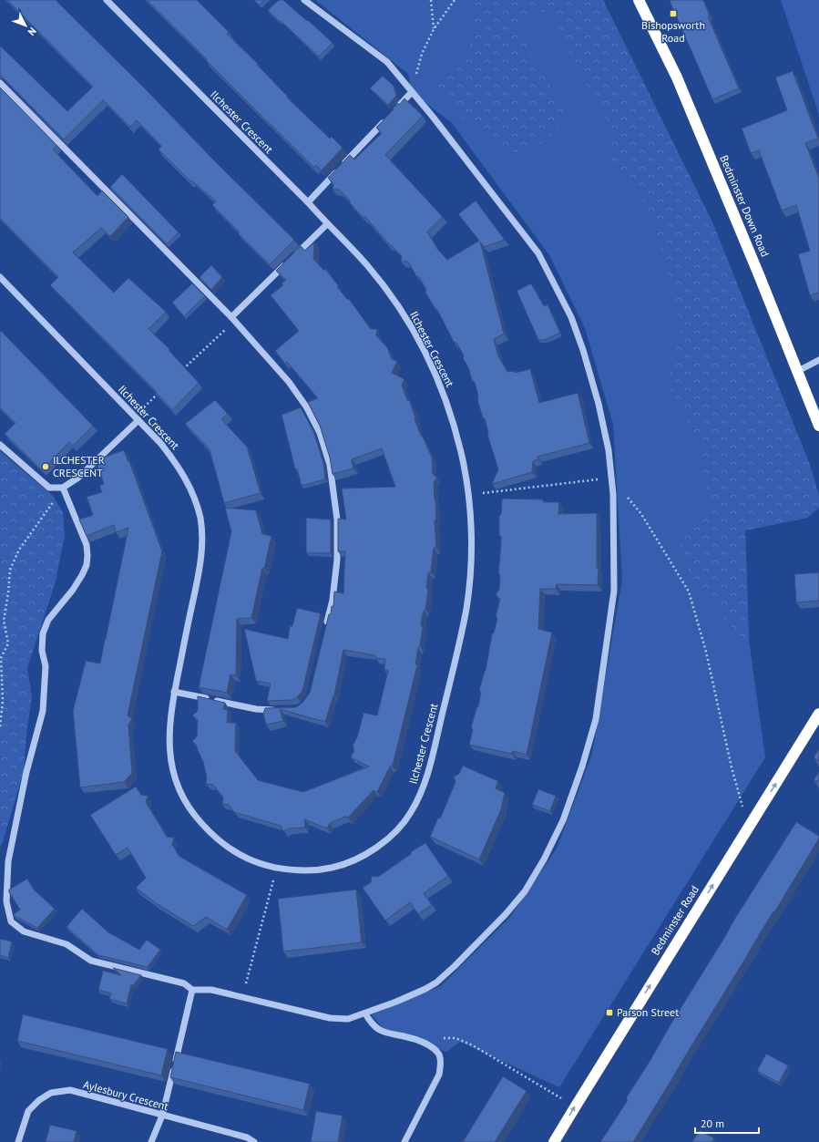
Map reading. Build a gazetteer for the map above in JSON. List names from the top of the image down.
{
  "streets": {
    "highway": ["Bedminster Down Road", "Bedminster Road"],
    "street": ["Ilchester Crescent", "Aylesbury Crescent"]
  },
  "one_way": ["Bedminster Road"],
  "places": {
    "transit": ["Bishopsworth Road", "Parson Street"],
    "other": ["ILCHESTER CRESCENT"]
  },
  "scale_bar": "20 m",
  "north": "bottom right"
}
